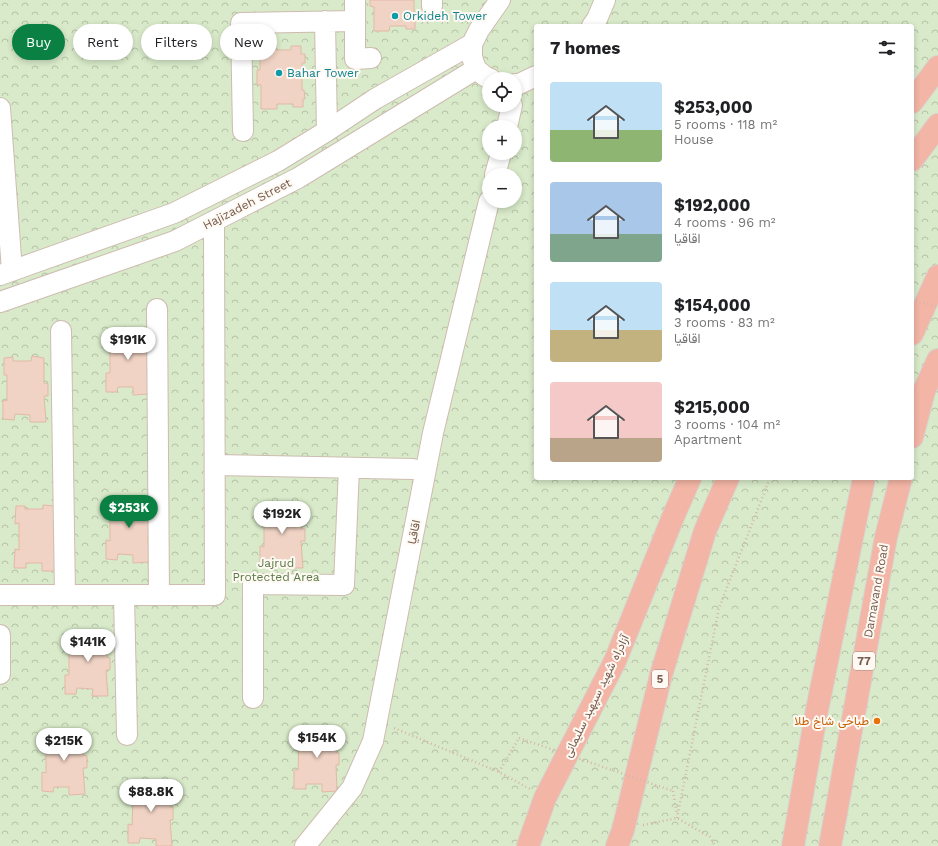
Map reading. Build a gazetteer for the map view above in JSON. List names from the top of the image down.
{
  "streets": {
    "highway": [
      "Damavand Road",
      "77",
      "5",
      "آزادراه شهید سپهبد سلیمانی"
    ],
    "street": ["Hajizadeh Street", "اقاقیا"]
  },
  "parks": ["Jajrud Protected Area"],
  "places": ["Orkideh Tower", "Bahar Tower", "طباخی شاخ طلا"],
  "page": {
    "chip": [
      "Buy",
      "Rent",
      "Filters",
      "New"
    ],
    "heading": "7 homes",
    "map_buttons": ["+", "−"],
    "list": [
      {
        "name": "$253,000",
        "note": "5 rooms · 118 m² · House"
      },
      {
        "name": "$192,000",
        "note": "4 rooms · 96 m² · اقاقیا"
      },
      {
        "name": "$154,000",
        "note": "3 rooms · 83 m² · اقاقیا"
      },
      {
        "name": "$215,000",
        "note": "3 rooms · 104 m² · Apartment"
      }
    ],
    "price": [
      "$191K",
      "$253K",
      "$192K",
      "$141K",
      "$154K",
      "$215K",
      "$88.8K"
    ]
  }
}
